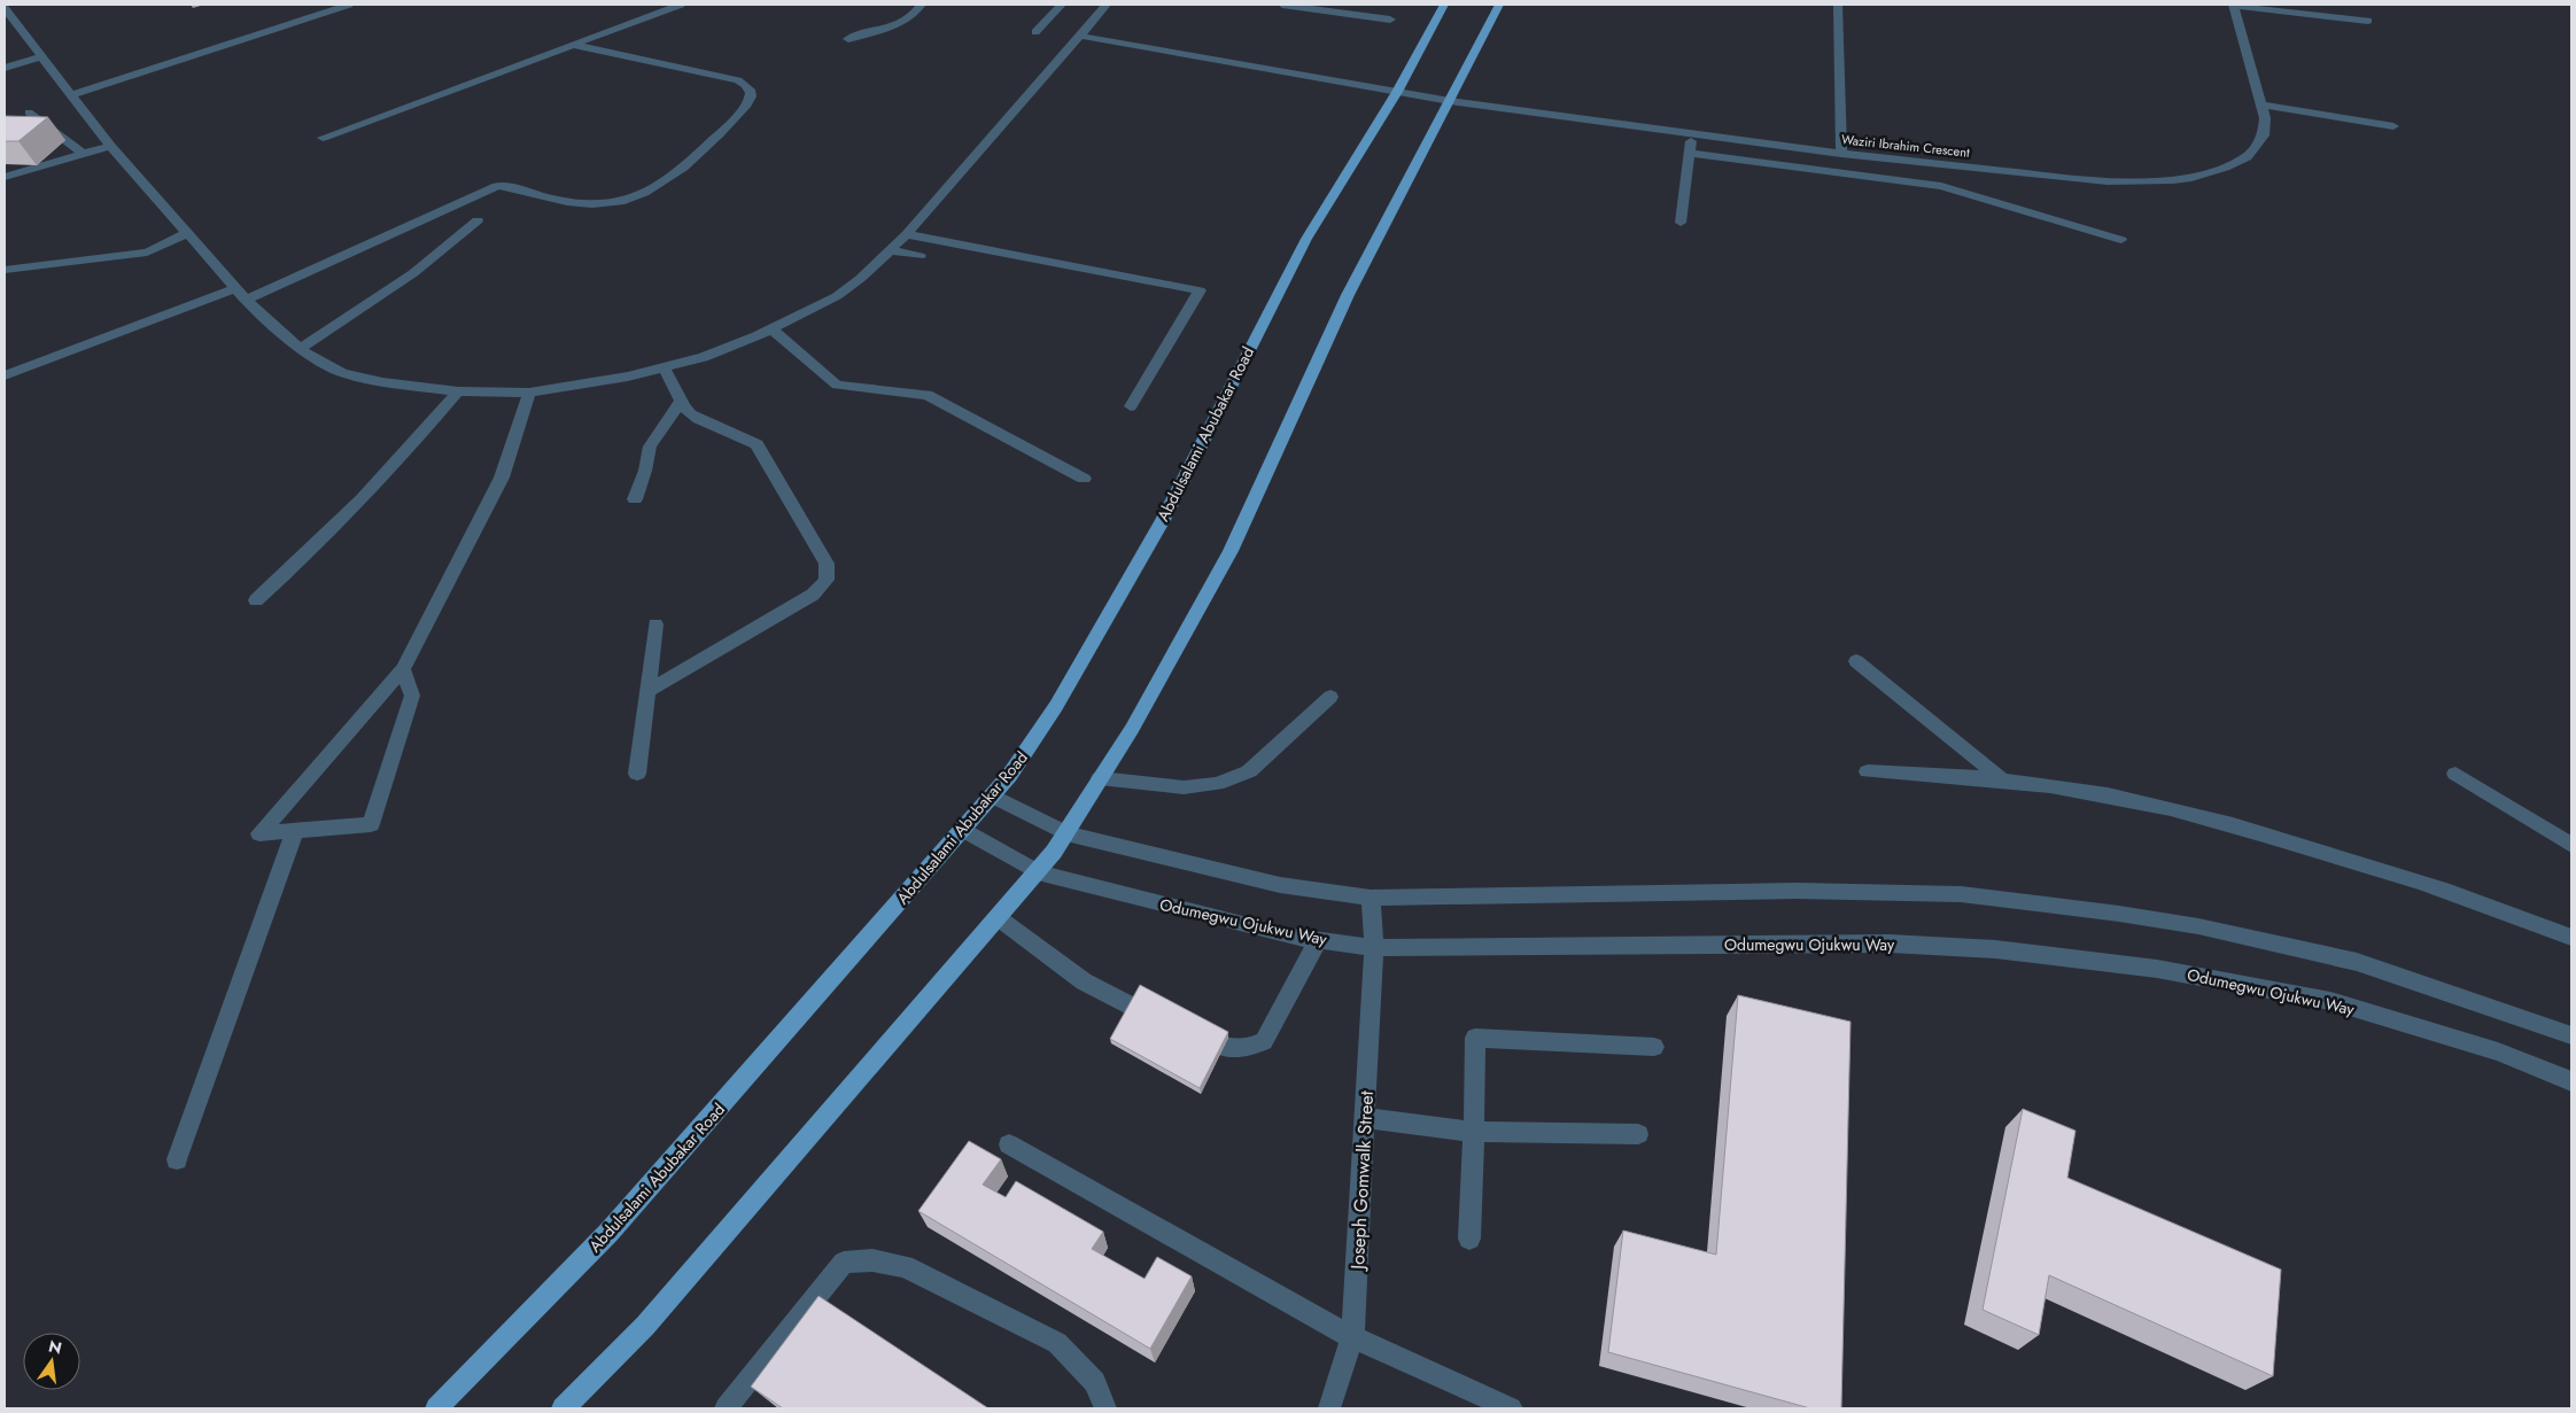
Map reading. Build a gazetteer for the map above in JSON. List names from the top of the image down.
{
  "streets": {
    "main road": ["Abdulsalami Abubakar Road"],
    "street": ["Waziri Ibrahim Crescent", "Odumegwu Ojukwu Way", "Joseph Gomwalk Street"]
  },
  "crossings": [
    ["Waziri Ibrahim Crescent", "Abdulsalami Abubakar Road"],
    ["Abdulsalami Abubakar Road", "Odumegwu Ojukwu Way"],
    ["Odumegwu Ojukwu Way", "Joseph Gomwalk Street"]
  ],
  "north": "top"
}
